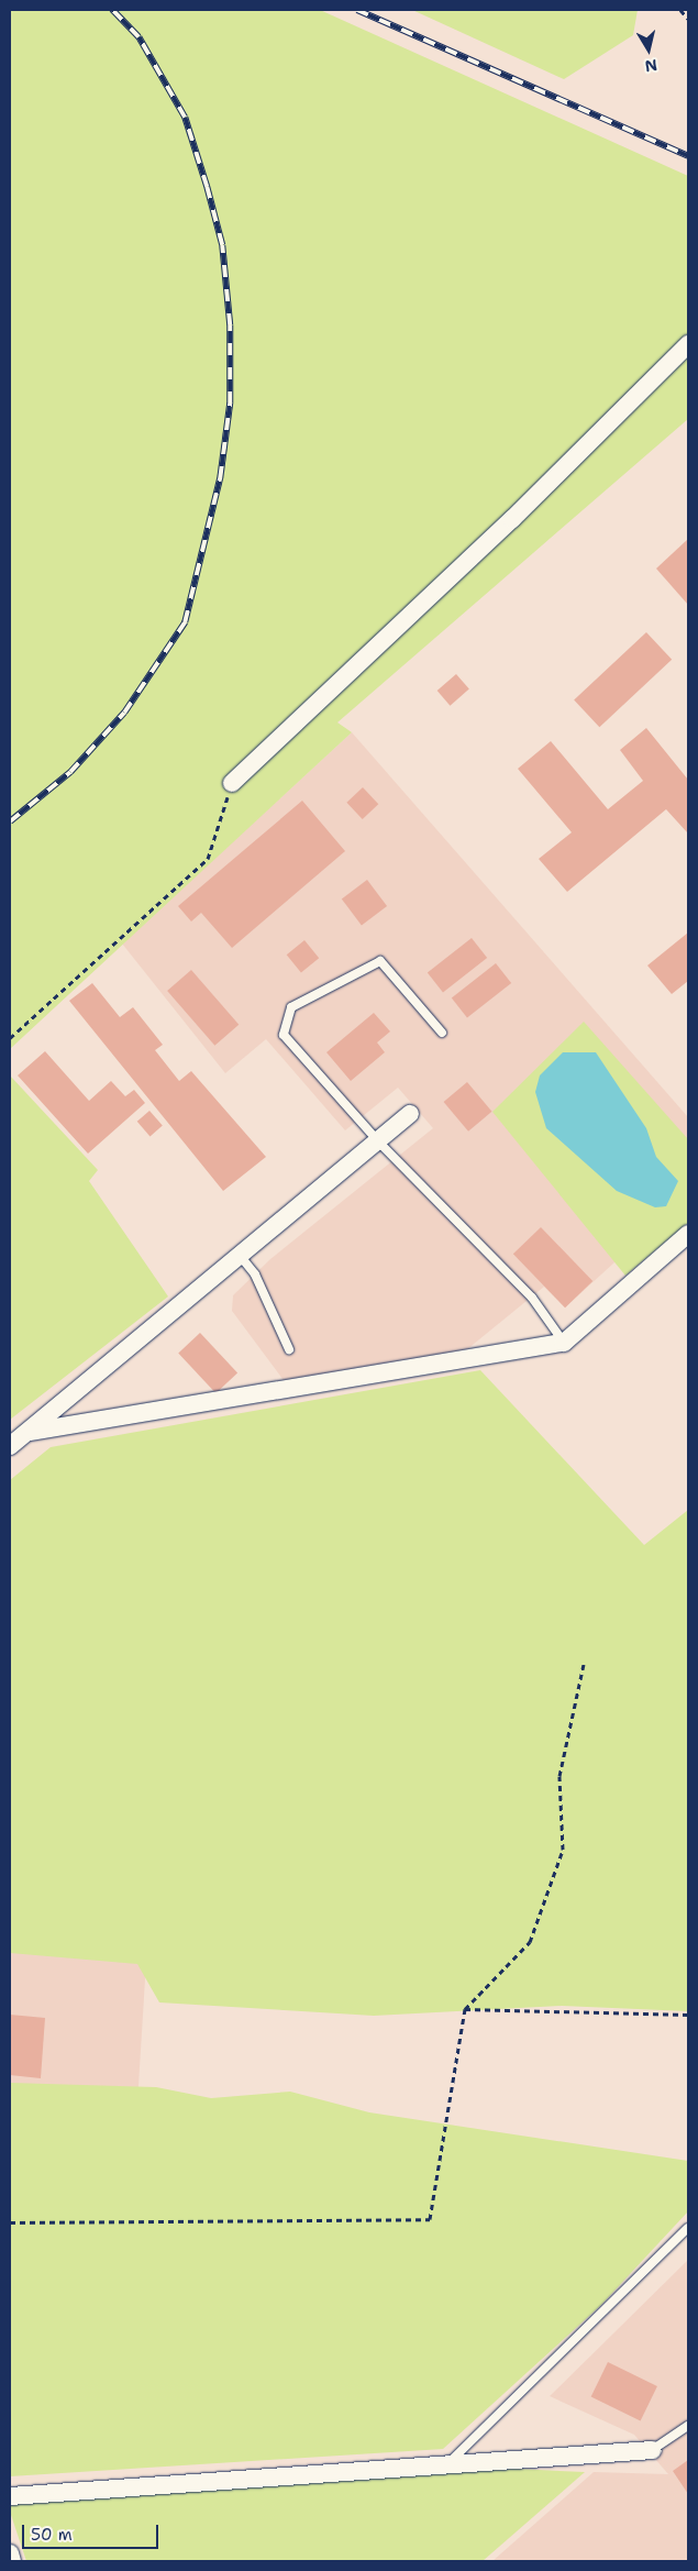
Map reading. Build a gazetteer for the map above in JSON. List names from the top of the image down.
{
  "scale_bar": "50 m",
  "north": "bottom"
}
